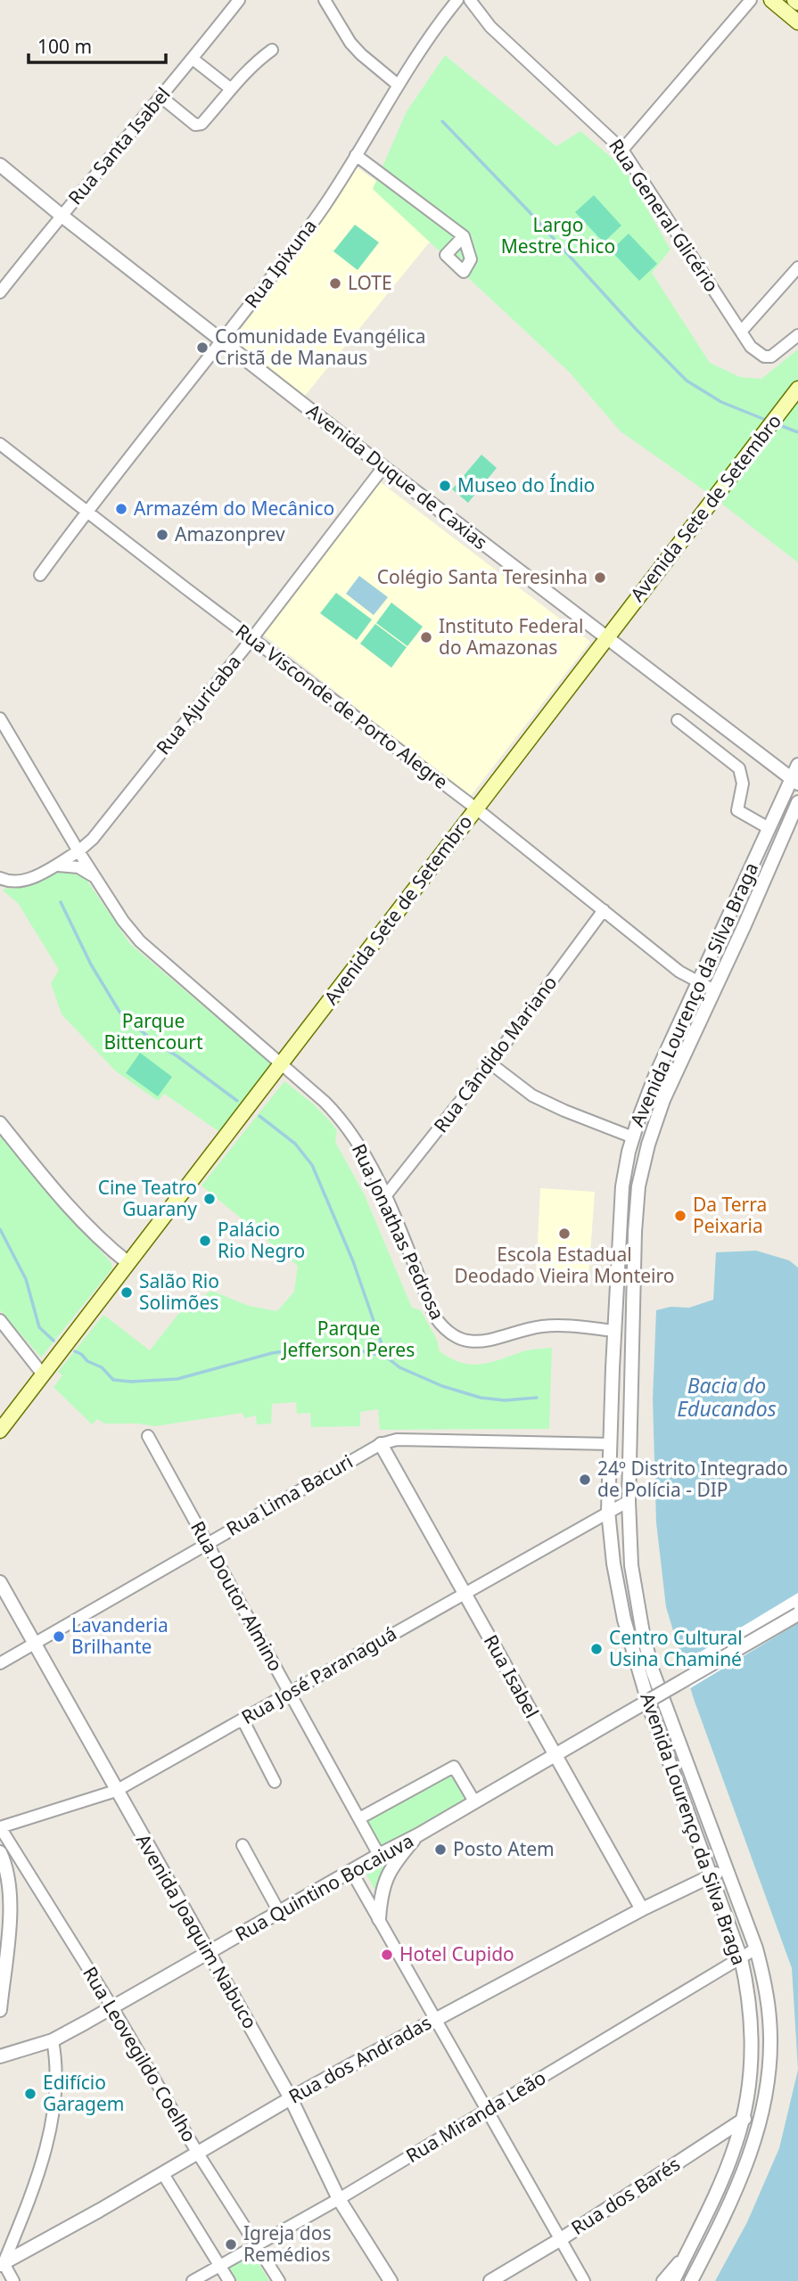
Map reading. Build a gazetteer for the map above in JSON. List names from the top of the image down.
{
  "streets": {
    "main road": ["Avenida Sete de Setembro"],
    "street": [
      "Rua Santa Isabel",
      "Rua General Glicério",
      "Rua Ipixuna",
      "Avenida Duque de Caxias",
      "Rua Ajuricaba",
      "Rua Visconde de Porto Alegre",
      "Avenida Lourenço da Silva Braga",
      "Rua Cândido Mariano",
      "Rua Jonathas Pedrosa",
      "Rua Lima Bacuri",
      "Rua Doutor Almino",
      "Rua José Paranaguá",
      "Rua Isabel",
      "Rua Quintino Bocaiuva",
      "Avenida Joaquim Nabuco",
      "Rua Leovegildo Coelho",
      "Rua dos Andradas",
      "Rua Miranda Leão",
      "Rua dos Barés"
    ]
  },
  "crossings": [
    ["Rua Santa Isabel", "Avenida Duque de Caxias"],
    ["Rua Ipixuna", "Avenida Duque de Caxias"],
    ["Rua Ipixuna", "Rua Visconde de Porto Alegre"],
    ["Avenida Duque de Caxias", "Avenida Sete de Setembro"],
    ["Avenida Duque de Caxias", "Rua Ajuricaba"],
    ["Avenida Duque de Caxias", "Avenida Lourenço da Silva Braga"],
    ["Avenida Sete de Setembro", "Rua Visconde de Porto Alegre"],
    ["Avenida Sete de Setembro", "Rua Jonathas Pedrosa"],
    ["Rua Ajuricaba", "Rua Visconde de Porto Alegre"],
    ["Rua Ajuricaba", "Rua Jonathas Pedrosa"],
    ["Rua Visconde de Porto Alegre", "Avenida Lourenço da Silva Braga"],
    ["Rua Visconde de Porto Alegre", "Rua Cândido Mariano"],
    ["Avenida Lourenço da Silva Braga", "Rua Jonathas Pedrosa"],
    ["Avenida Lourenço da Silva Braga", "Rua Lima Bacuri"],
    ["Avenida Lourenço da Silva Braga", "Rua José Paranaguá"],
    ["Avenida Lourenço da Silva Braga", "Rua dos Andradas"],
    ["Avenida Lourenço da Silva Braga", "Rua Miranda Leão"],
    ["Avenida Lourenço da Silva Braga", "Rua dos Barés"],
    ["Rua Cândido Mariano", "Rua Jonathas Pedrosa"],
    ["Rua Lima Bacuri", "Rua Doutor Almino"],
    ["Rua Lima Bacuri", "Rua Isabel"],
    ["Rua Lima Bacuri", "Avenida Joaquim Nabuco"],
    ["Rua Doutor Almino", "Rua José Paranaguá"],
    ["Rua Doutor Almino", "Rua Quintino Bocaiuva"],
    ["Rua José Paranaguá", "Rua Isabel"],
    ["Rua José Paranaguá", "Avenida Joaquim Nabuco"],
    ["Rua José Paranaguá", "Rua Leovegildo Coelho"],
    ["Rua Isabel", "Rua Quintino Bocaiuva"],
    ["Rua Isabel", "Rua dos Andradas"],
    ["Rua Quintino Bocaiuva", "Avenida Joaquim Nabuco"],
    ["Rua Quintino Bocaiuva", "Rua Leovegildo Coelho"],
    ["Avenida Joaquim Nabuco", "Rua dos Andradas"],
    ["Avenida Joaquim Nabuco", "Rua Miranda Leão"],
    ["Rua Leovegildo Coelho", "Rua dos Andradas"],
    ["Rua Leovegildo Coelho", "Rua Miranda Leão"]
  ],
  "water": ["Bacia do Educandos"],
  "parks": ["Largo Mestre Chico", "Parque Bittencourt", "Parque Jefferson Peres"],
  "places": [
    "LOTE",
    "Comunidade Evangélica Cristã de Manaus",
    "Museo do Índio",
    "Armazém do Mecânico",
    "Amazonprev",
    "Colégio Santa Teresinha",
    "Instituto Federal do Amazonas",
    "Cine Teatro Guarany",
    "Da Terra Peixaria",
    "Escola Estadual Deodado Vieira Monteiro",
    "Palácio Rio Negro",
    "Salão Rio Solimões",
    "24º Distrito Integrado de Polícia - DIP",
    "Lavanderia Brilhante",
    "Centro Cultural Usina Chaminé",
    "Posto Atem",
    "Hotel Cupido",
    "Edifício Garagem",
    "Igreja dos Remédios"
  ],
  "scale_bar": "100 m"
}
